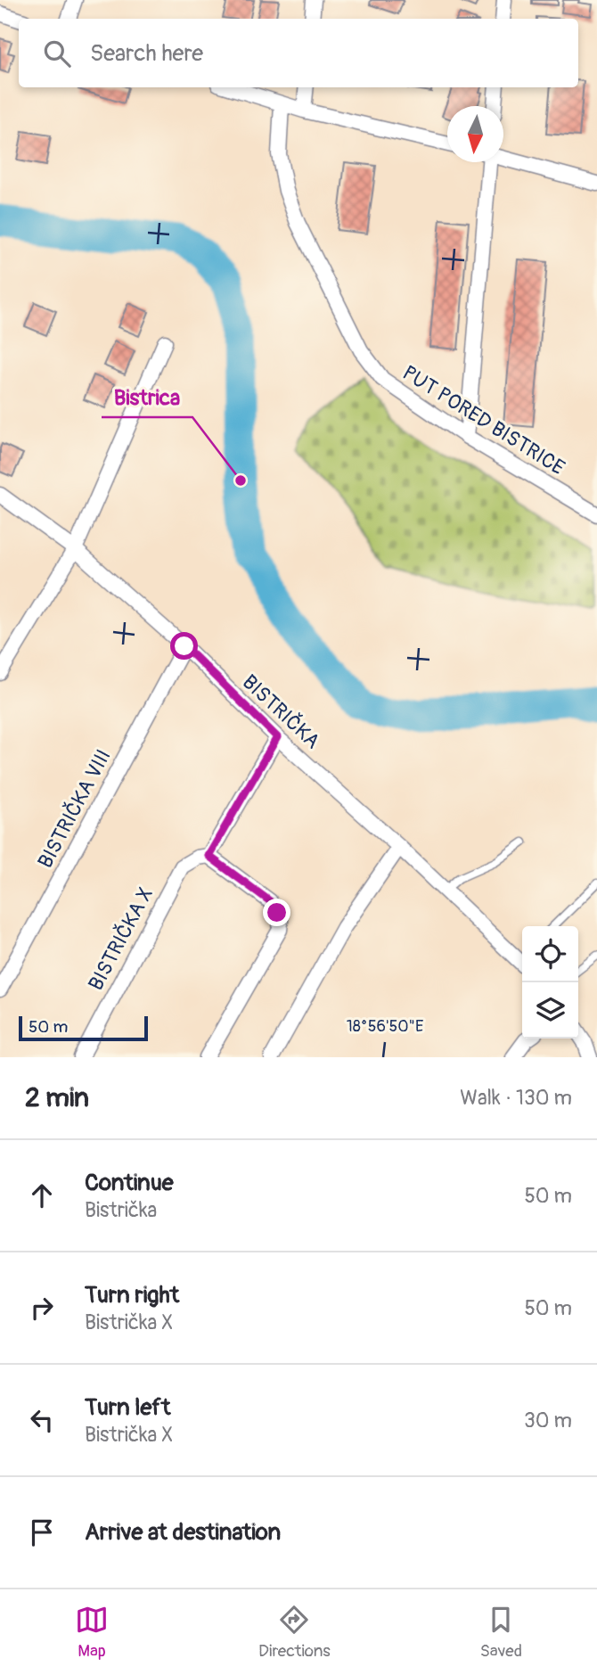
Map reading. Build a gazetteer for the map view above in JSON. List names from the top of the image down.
{
  "streets": {
    "street": [
      "PUT PORED BISTRICE",
      "BISTRIČKA",
      "BISTRIČKA VIII",
      "BISTRIČKA X"
    ]
  },
  "crossings": [
    ["BISTRIČKA", "BISTRIČKA VIII"]
  ],
  "places": ["Bistrica"],
  "scale_bar": "50 m",
  "north": "bottom",
  "page": {
    "search": "Search here",
    "scale": "50 m",
    "heading": ["2 min", "Walk · 130 m"],
    "list": [
      ["Continue", "Bistrička", "50 m"],
      ["Turn right", "Bistrička X", "50 m"],
      ["Turn left", "Bistrička X", "30 m"],
      "Arrive at destination"
    ],
    "nav": ["Map", "Directions", "Saved"]
  },
  "coordinates": ["18°56'50\"E"]
}
